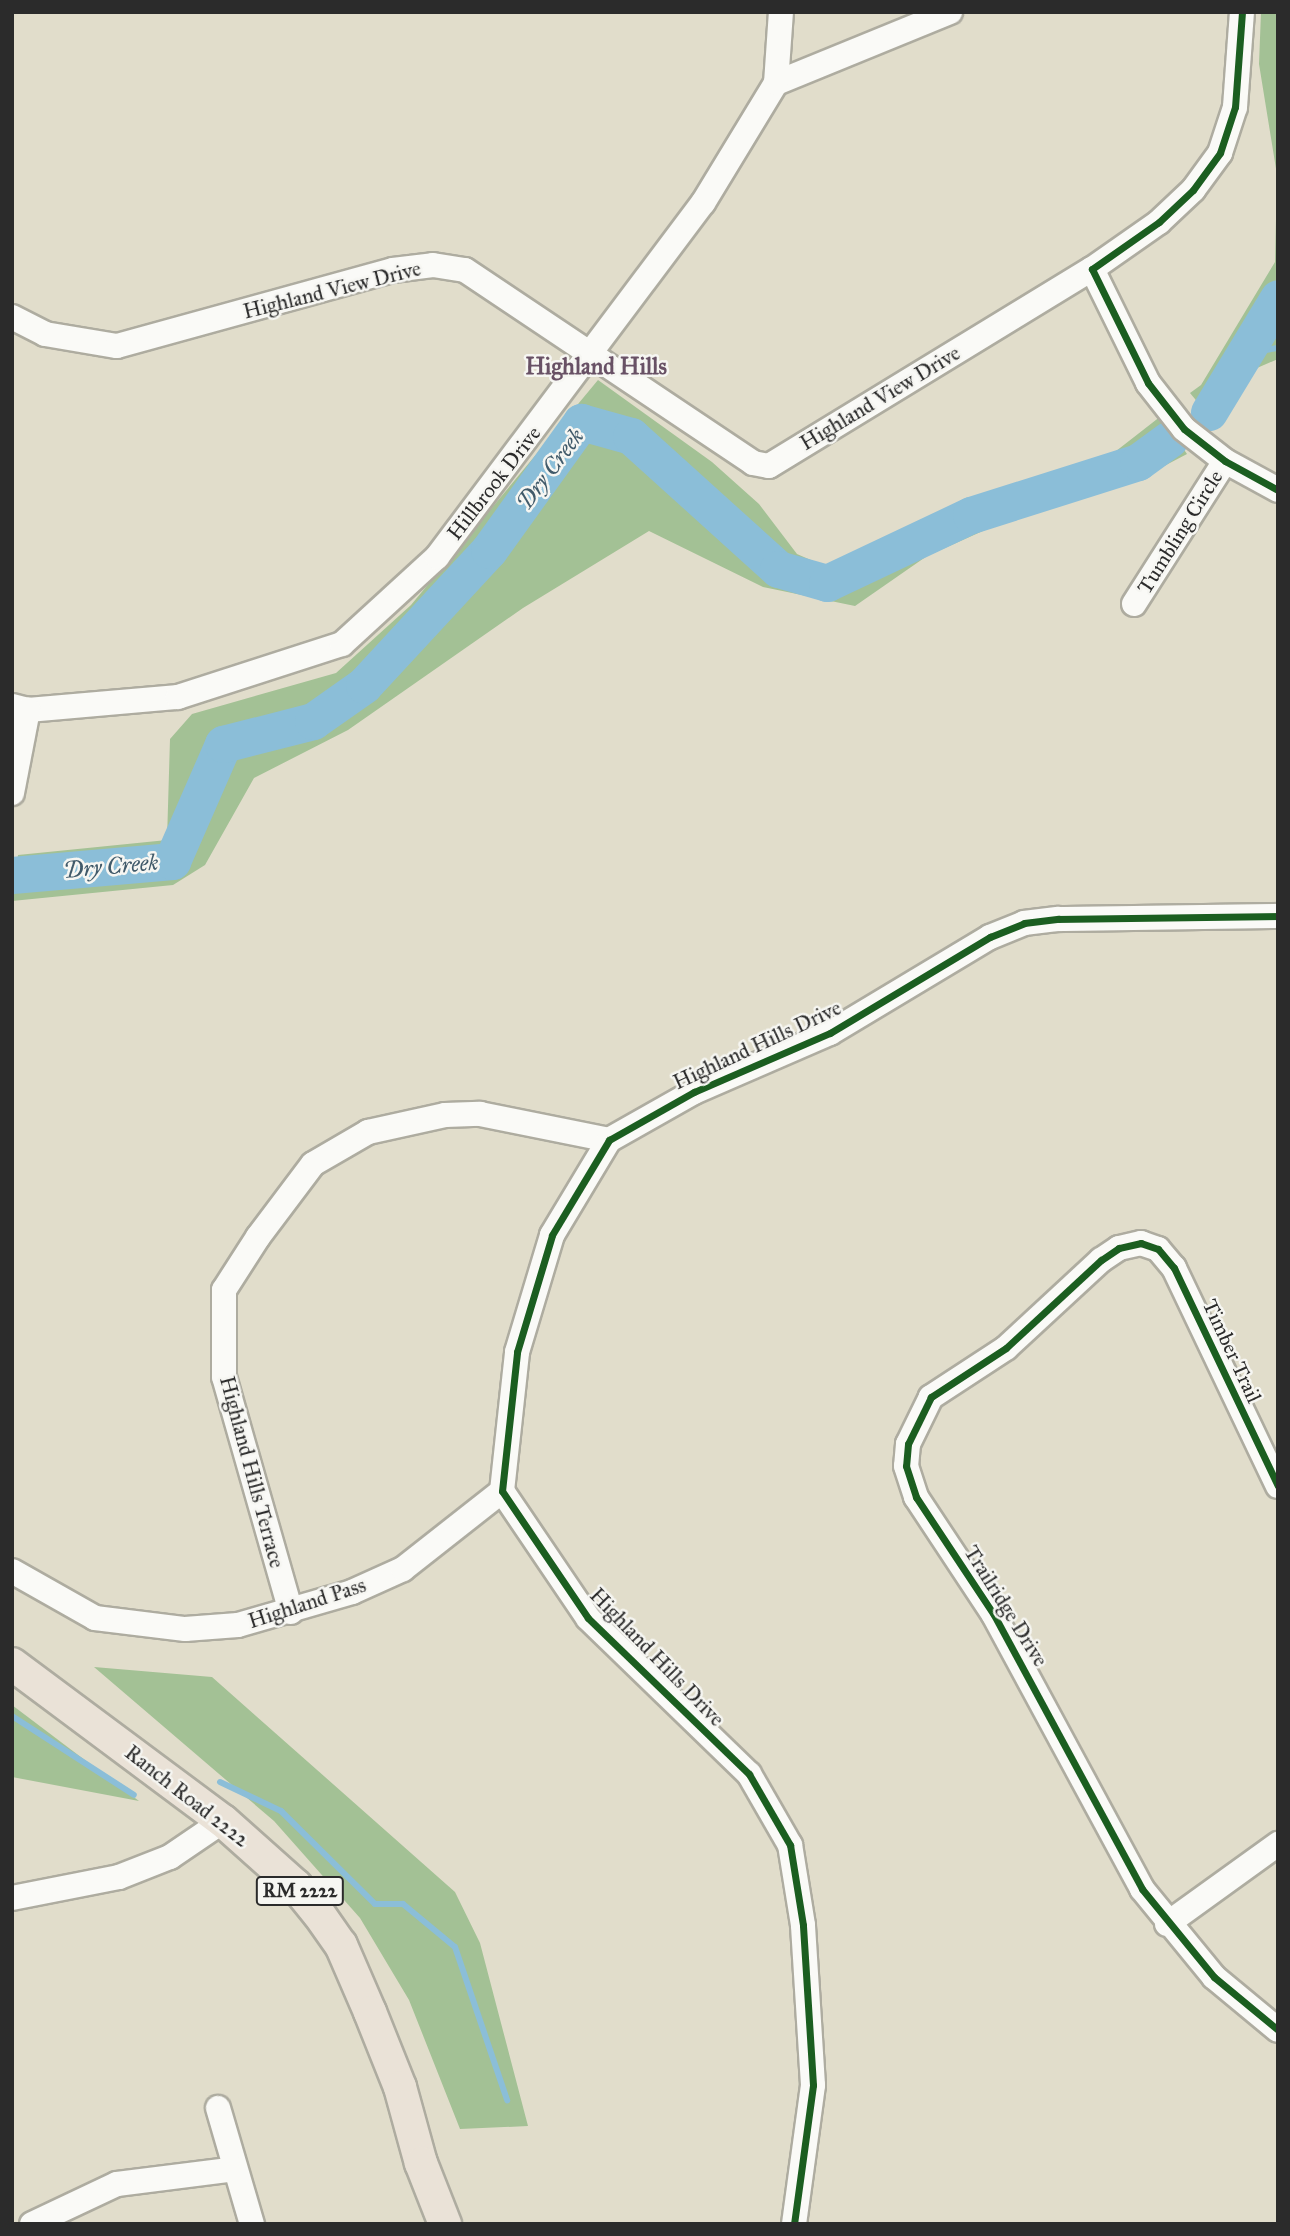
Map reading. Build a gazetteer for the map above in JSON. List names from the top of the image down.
{
  "streets": {
    "main road": ["Ranch Road 2222", "RM 2222"],
    "street": [
      "Highland View Drive",
      "Hillbrook Drive",
      "Tumbling Circle",
      "Highland Hills Drive",
      "Timber Trail",
      "Highland Hills Terrace",
      "Highland Pass",
      "Trailridge Drive"
    ]
  },
  "crossings": [
    ["Highland View Drive", "Hillbrook Drive"],
    ["Highland Hills Drive", "Highland Hills Terrace"],
    ["Highland Hills Drive", "Highland Pass"],
    ["Timber Trail", "Trailridge Drive"],
    ["Highland Hills Terrace", "Highland Pass"]
  ],
  "districts": ["Highland Hills"],
  "water": ["Dry Creek"]
}
